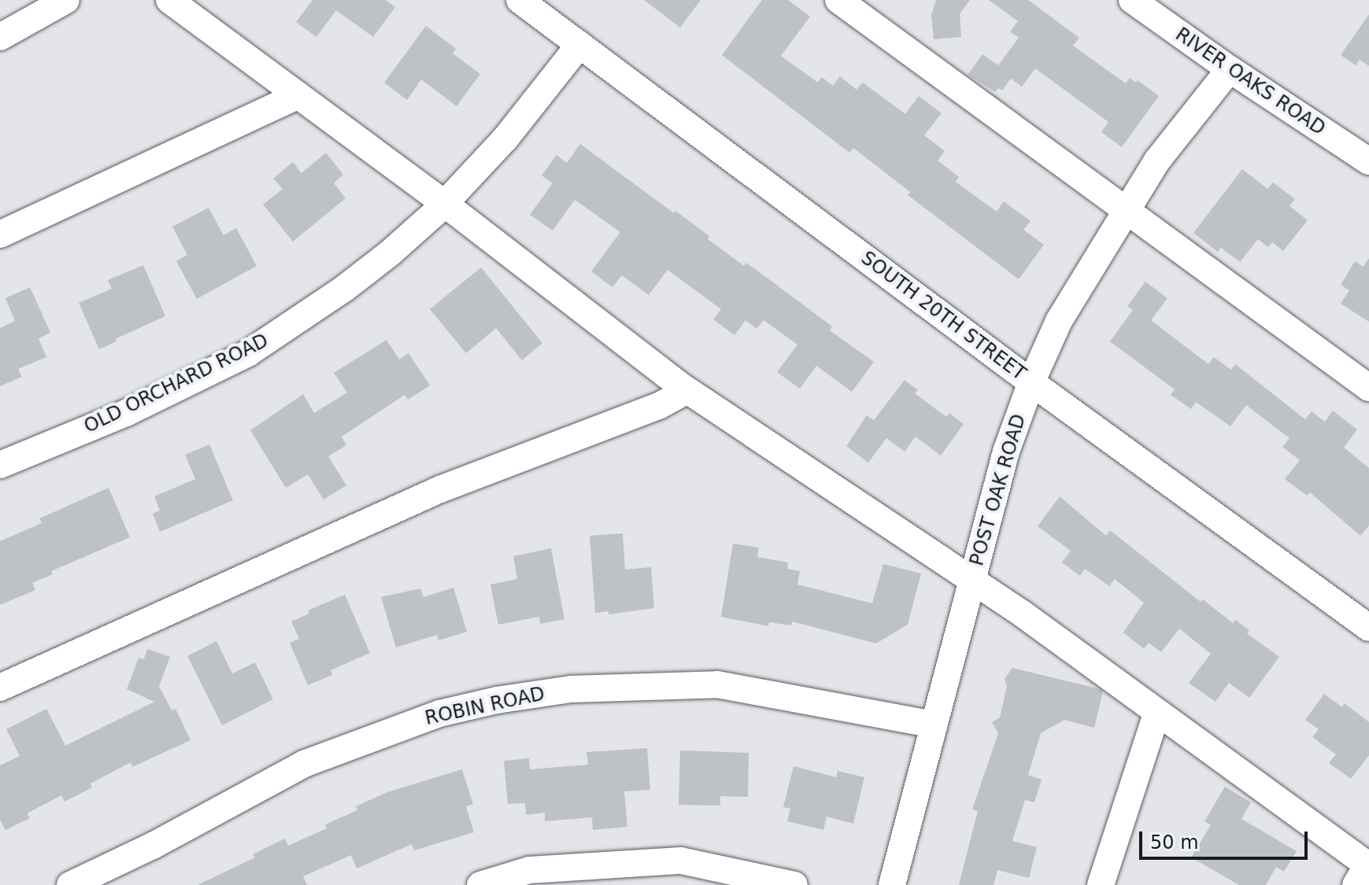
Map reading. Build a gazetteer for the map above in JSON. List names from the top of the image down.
{
  "streets": {
    "street": [
      "RIVER OAKS ROAD",
      "SOUTH 20TH STREET",
      "OLD ORCHARD ROAD",
      "POST OAK ROAD",
      "ROBIN ROAD"
    ]
  },
  "crossings": [
    ["RIVER OAKS ROAD", "POST OAK ROAD"],
    ["SOUTH 20TH STREET", "OLD ORCHARD ROAD"],
    ["SOUTH 20TH STREET", "POST OAK ROAD"],
    ["POST OAK ROAD", "ROBIN ROAD"]
  ],
  "scale_bar": "50 m"
}
